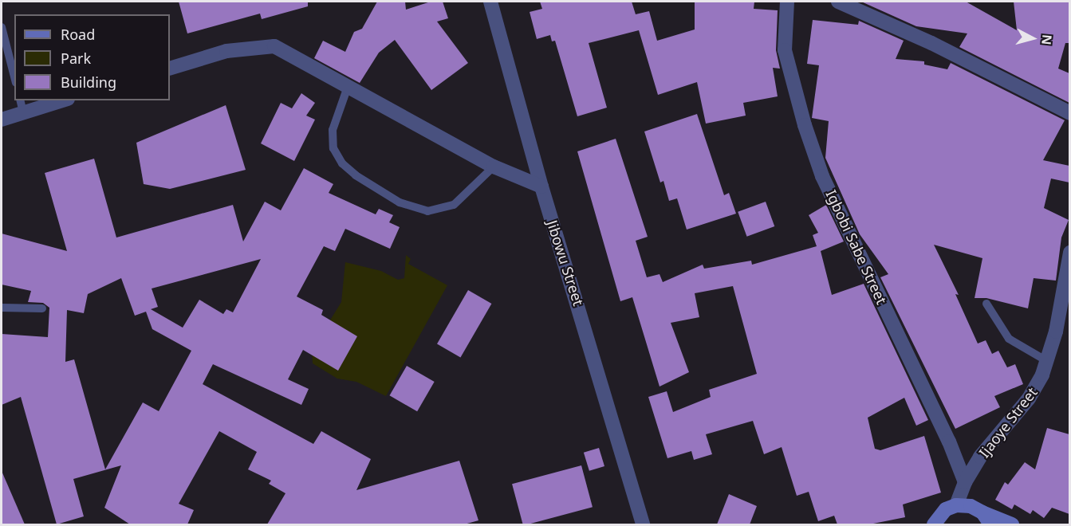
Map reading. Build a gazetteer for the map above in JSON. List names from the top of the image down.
{
  "streets": {
    "street": ["Igbobi Sabe Street", "Jibowu Street", "Ijaoye Street"]
  },
  "crossings": [
    ["Igbobi Sabe Street", "Ijaoye Street"]
  ],
  "legend": ["Road", "Park", "Building"],
  "north": "right"
}
